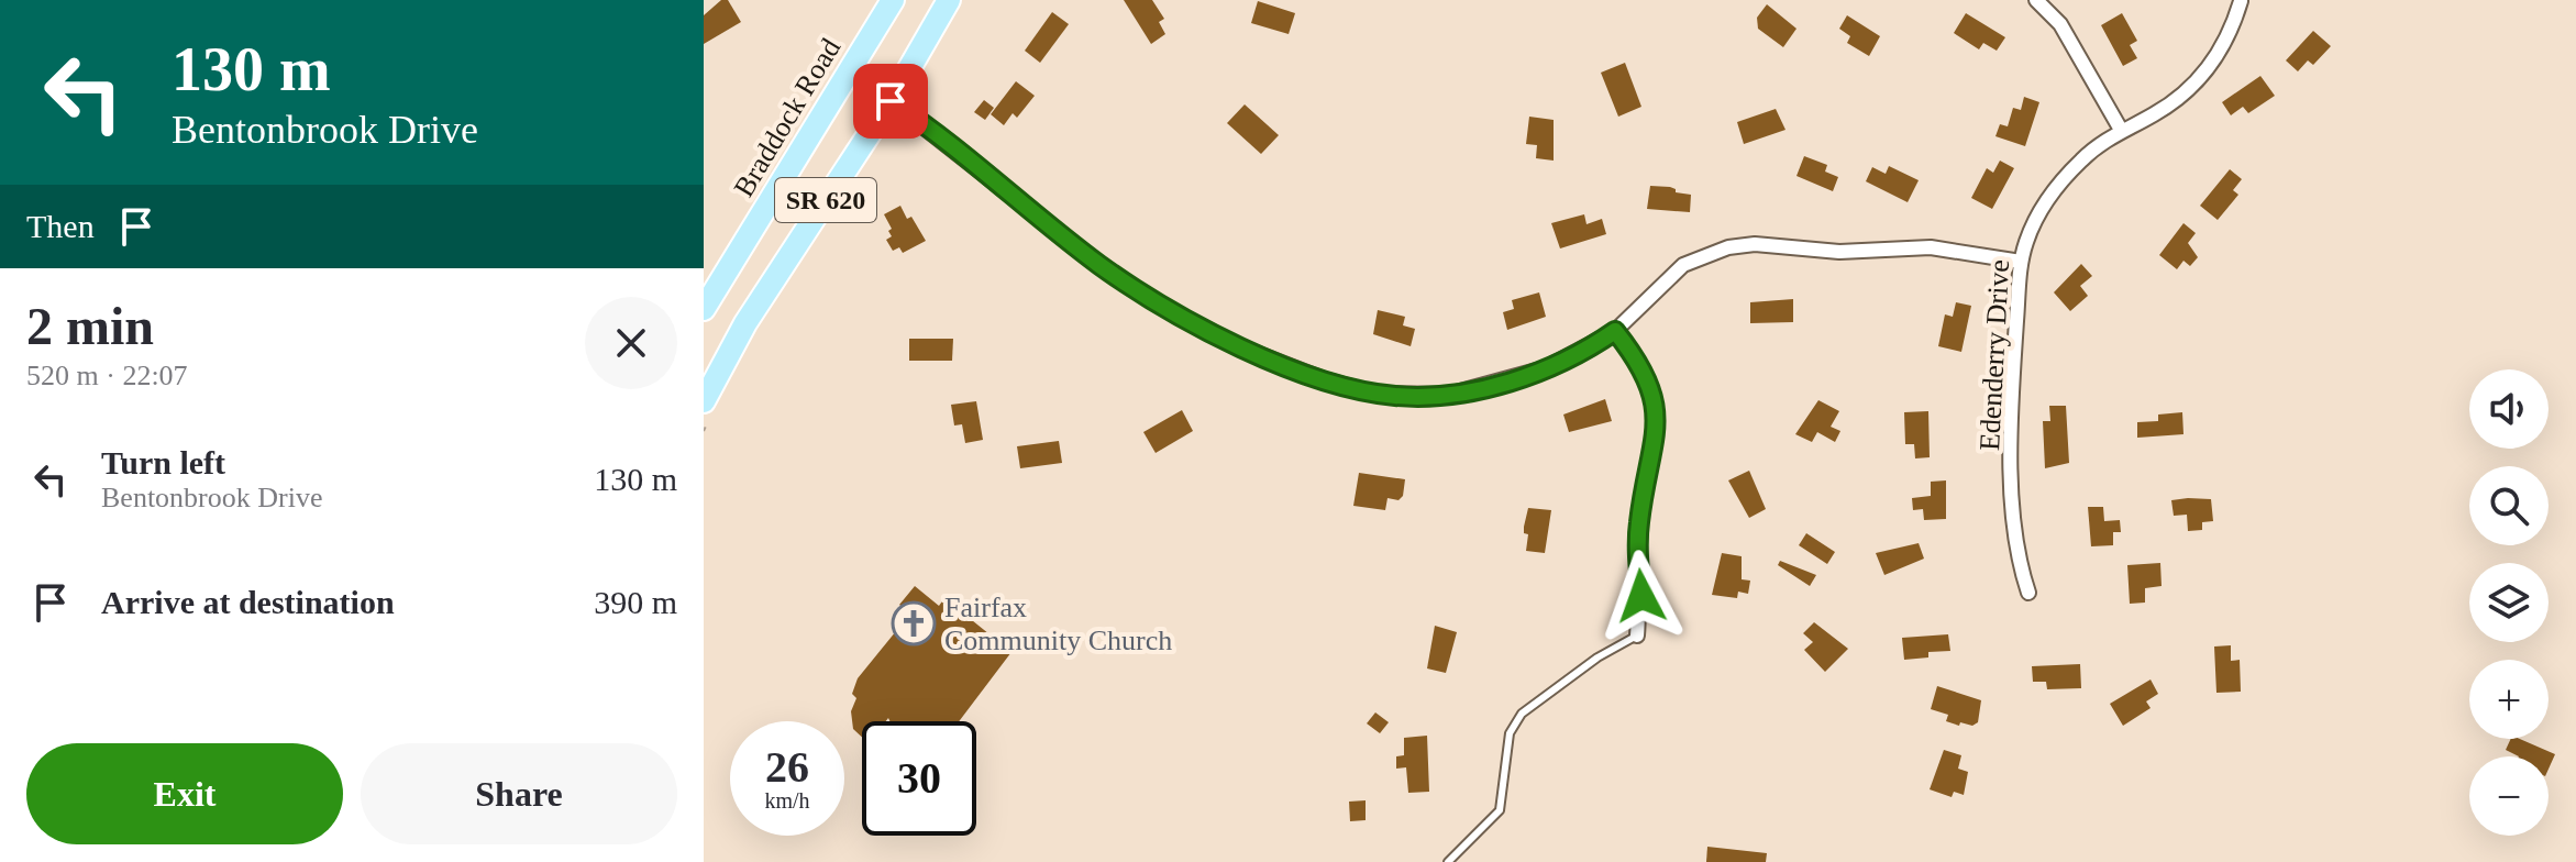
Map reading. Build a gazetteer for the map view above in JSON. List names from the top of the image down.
{
  "streets": {
    "main road": ["Braddock Road", "SR 620"],
    "street": ["Edenderry Drive"]
  },
  "places": {
    "church": ["Fairfax Community Church"]
  },
  "page": {
    "turn": ["130 m", "Bentonbrook Drive"],
    "then": "Then",
    "heading": ["2 min", "520 m · 22:07"],
    "map_buttons": ["+", "−"],
    "list": [
      {
        "name": "Turn left",
        "note": "Bentonbrook Drive",
        "value": "130 m"
      },
      {
        "name": "Arrive at destination",
        "value": "390 m"
      }
    ],
    "speed": "26 km/h",
    "limit": "30",
    "buttons": ["Exit", "Share"]
  }
}
